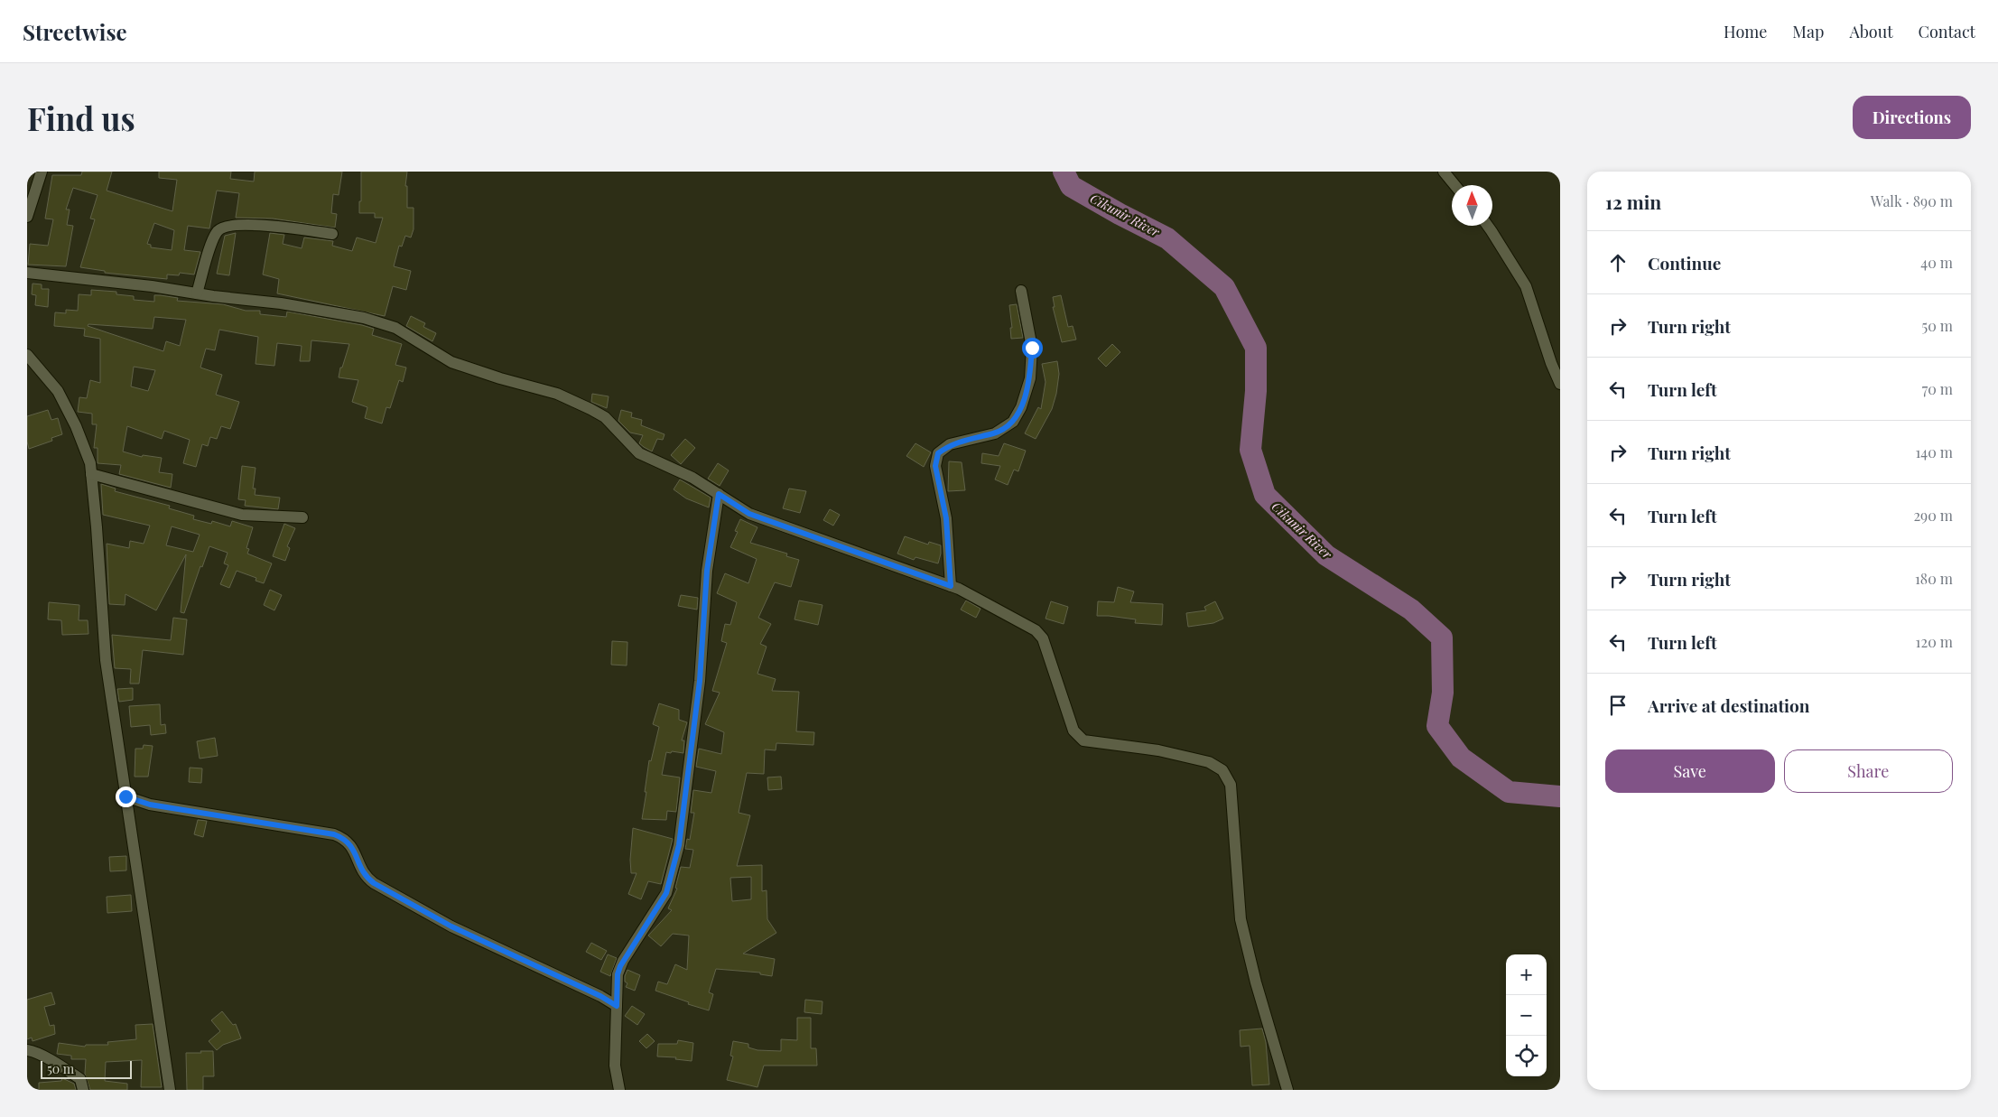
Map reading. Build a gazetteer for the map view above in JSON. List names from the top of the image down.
{
  "water": ["Cikunir River"],
  "scale_bar": "50 m",
  "north": "top",
  "page": {
    "header": "Streetwise",
    "nav": [
      "Home",
      "Map",
      "About",
      "Contact"
    ],
    "buttons": [
      "Directions",
      ["Save", "Share"]
    ],
    "title": "Find us",
    "heading": ["12 min", "Walk · 890 m"],
    "list": [
      ["Continue", "40 m"],
      ["Turn right", "50 m"],
      ["Turn left", "70 m"],
      ["Turn right", "140 m"],
      ["Turn left", "290 m"],
      ["Turn right", "180 m"],
      ["Turn left", "120 m"],
      "Arrive at destination"
    ],
    "map_buttons": ["+", "−"],
    "scale": "50 m"
  }
}
